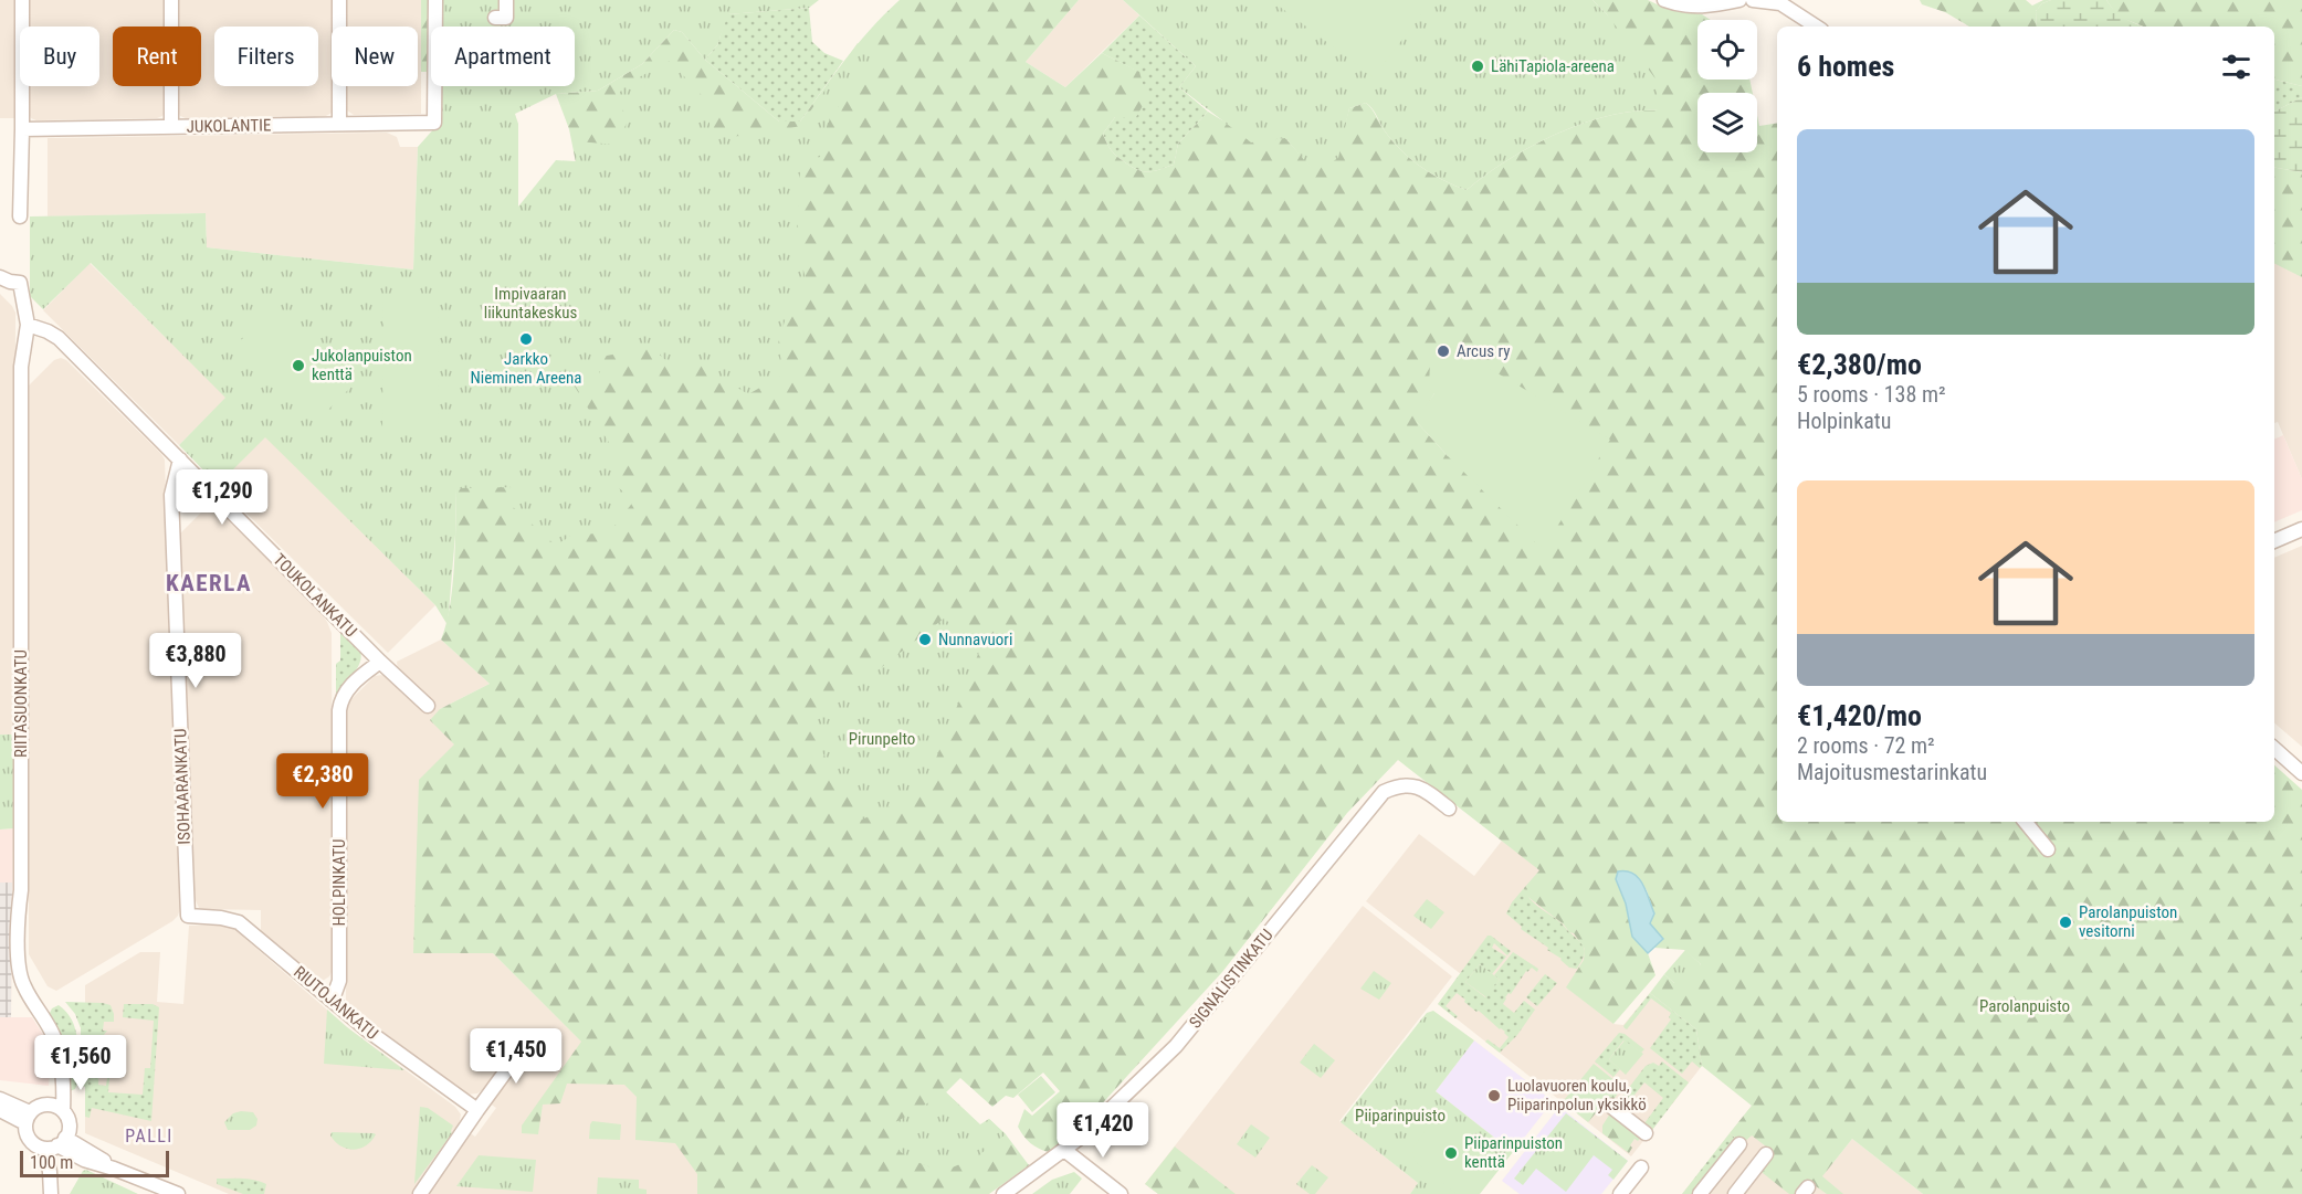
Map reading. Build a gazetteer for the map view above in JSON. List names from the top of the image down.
{
  "streets": {
    "street": [
      "JUKOLANTIE",
      "TOUKOLANKATU",
      "RIITASUONKATU",
      "ISOHAARANKATU",
      "HOLPINKATU",
      "SIGNALISTINKATU",
      "RIUTOJANKATU"
    ]
  },
  "crossings": [
    ["TOUKOLANKATU", "RIITASUONKATU"],
    ["TOUKOLANKATU", "ISOHAARANKATU"],
    ["TOUKOLANKATU", "HOLPINKATU"],
    ["ISOHAARANKATU", "RIUTOJANKATU"],
    ["HOLPINKATU", "RIUTOJANKATU"]
  ],
  "districts": ["KAERLA", "PALLI"],
  "parks": [
    "Impivaaran liikuntakeskus",
    "Pirunpelto",
    "Parolanpuisto",
    "Piiparinpuisto"
  ],
  "places": [
    "LähiTapiola-areena",
    "Jarkko Nieminen Areena",
    "Arcus ry",
    "Jukolanpuiston kenttä",
    "Nunnavuori",
    "Parolanpuiston vesitorni",
    "Luolavuoren koulu, Piiparinpolun yksikkö",
    "Piiparinpuiston kenttä"
  ],
  "scale_bar": "100 m",
  "page": {
    "chip": [
      "Buy",
      "Rent",
      "Filters",
      "New",
      "Apartment"
    ],
    "heading": "6 homes",
    "list": [
      {
        "name": "€2,380/mo",
        "note": "5 rooms · 138 m² · Holpinkatu"
      },
      {
        "name": "€1,420/mo",
        "note": "2 rooms · 72 m² · Majoitusmestarinkatu"
      }
    ],
    "price": [
      "€1,290",
      "€3,880",
      "€2,380",
      "€1,450",
      "€1,560",
      "€1,420"
    ],
    "scale": "100 m"
  }
}
